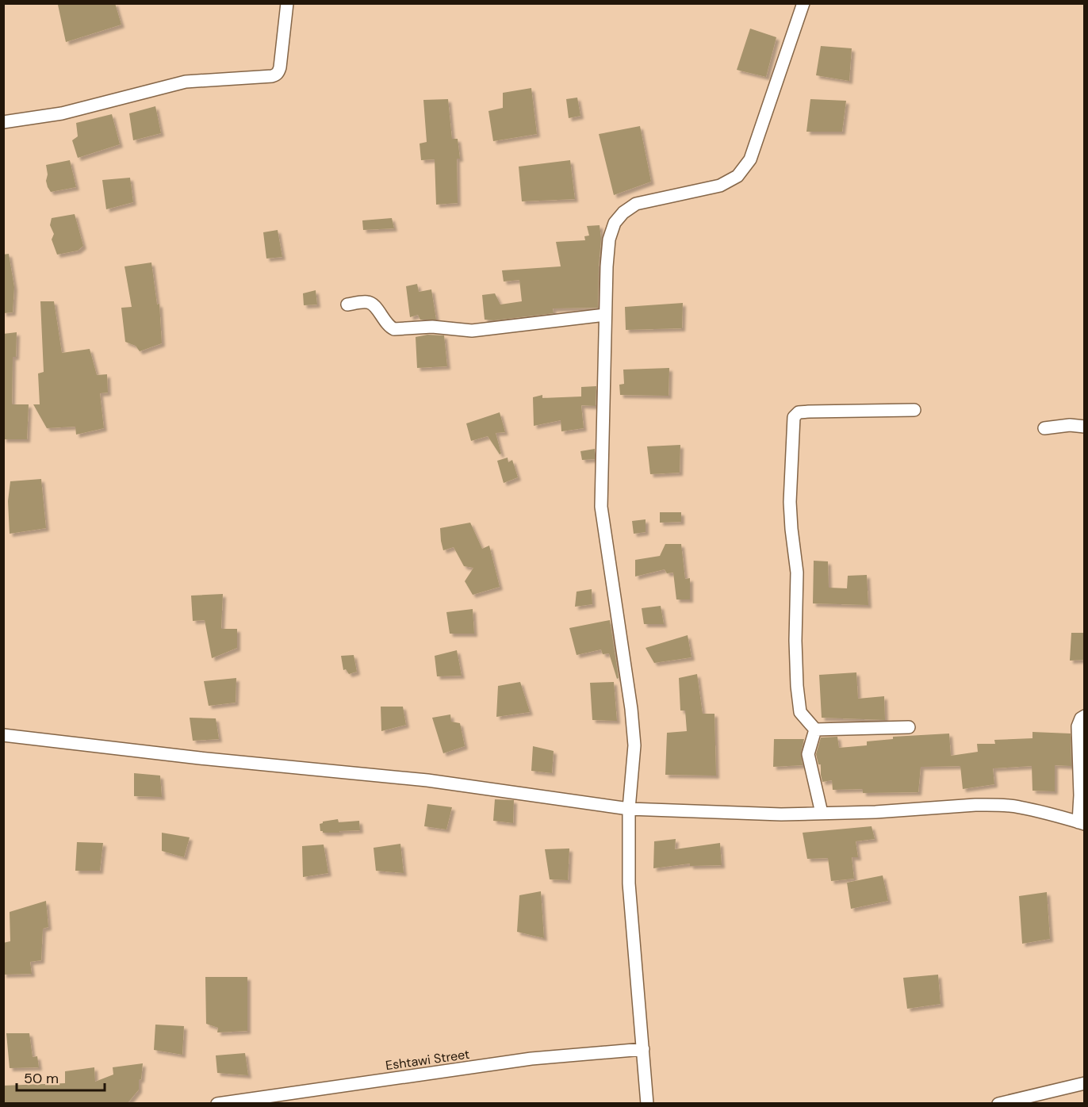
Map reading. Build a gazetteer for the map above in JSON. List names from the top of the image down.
{
  "streets": {
    "street": ["Eshtawi Street"]
  },
  "scale_bar": "50 m"
}
